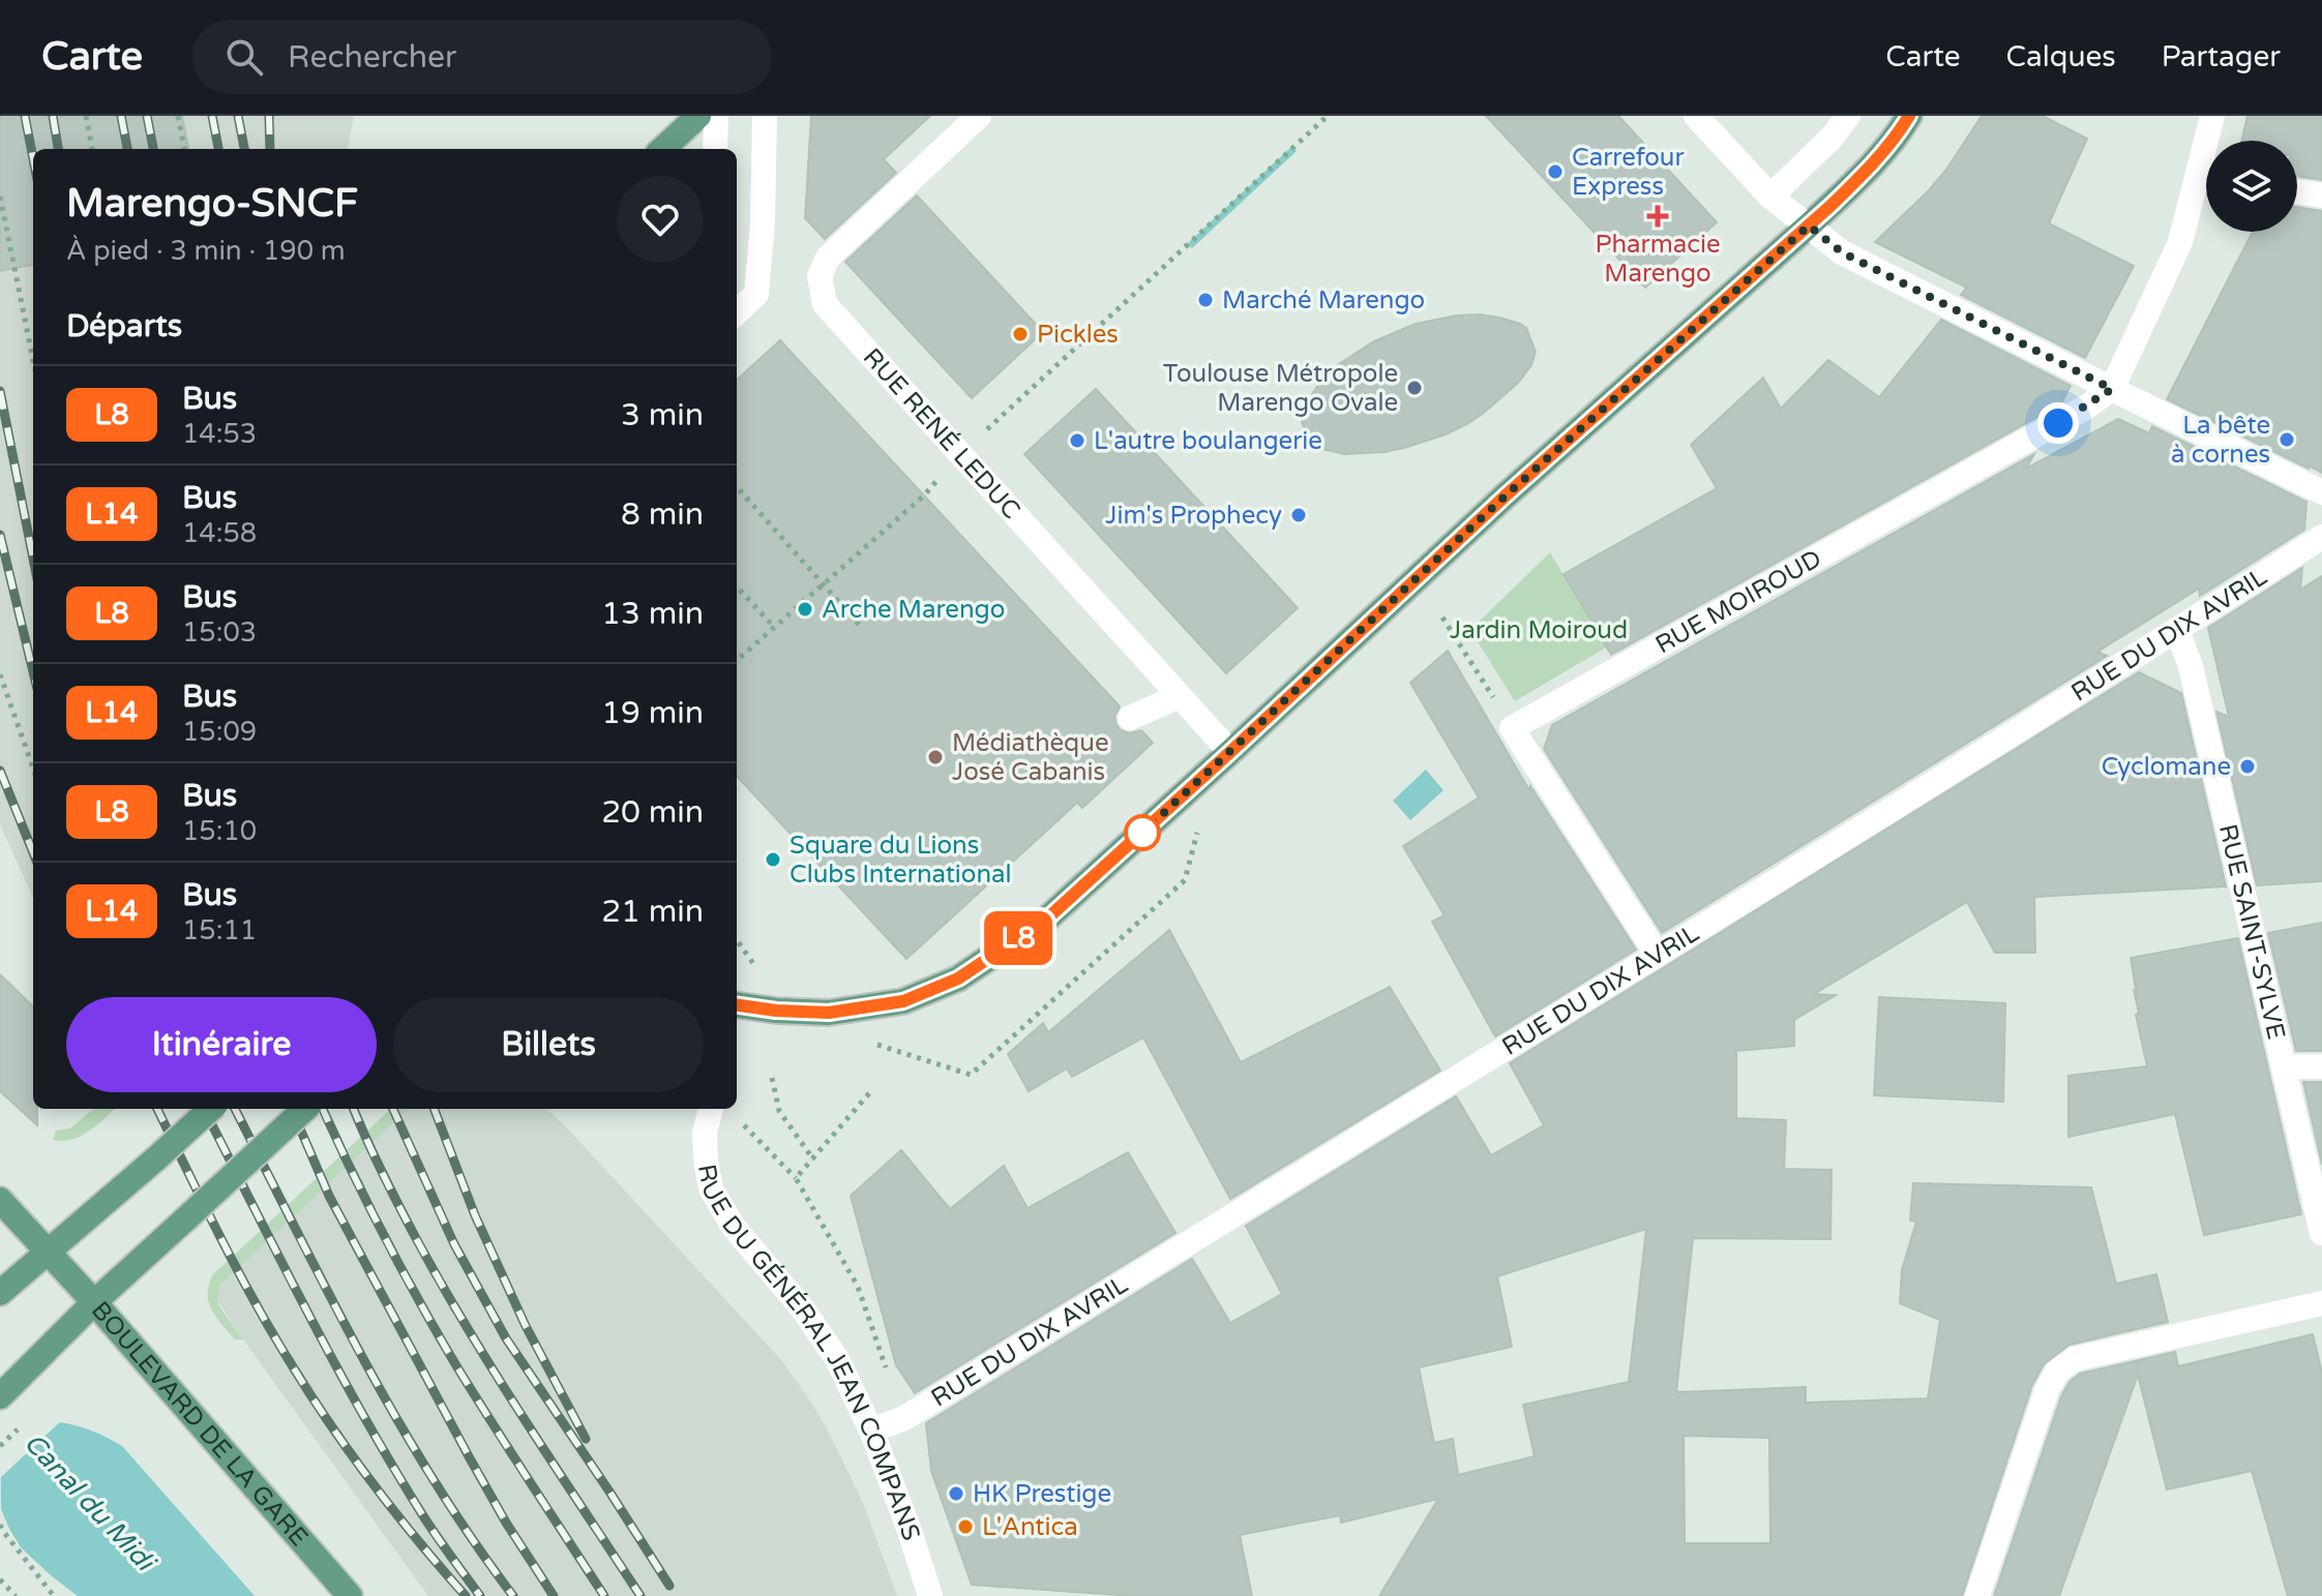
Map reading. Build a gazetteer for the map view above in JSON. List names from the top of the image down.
{
  "streets": {
    "main road": ["BOULEVARD DE LA GARE"],
    "street": [
      "RUE RENÉ LEDUC",
      "RUE MOIROUD",
      "RUE DU DIX AVRIL",
      "RUE SAINT-SYLVE",
      "RUE DU GÉNÉRAL JEAN COMPANS"
    ]
  },
  "crossings": [
    ["RUE DU DIX AVRIL", "RUE SAINT-SYLVE"],
    ["RUE DU DIX AVRIL", "RUE DU GÉNÉRAL JEAN COMPANS"]
  ],
  "water": ["Canal du Midi"],
  "parks": ["Jardin Moiroud"],
  "places": {
    "other": [
      "Carrefour Express",
      "Marché Marengo",
      "Pickles",
      "Toulouse Métropole Marengo Ovale",
      "La bête à cornes",
      "L'autre boulangerie",
      "Jim's Prophecy",
      "Arche Marengo",
      "Médiathèque José Cabanis",
      "Cyclomane",
      "Square du Lions Clubs International",
      "HK Prestige",
      "L'Antica"
    ],
    "health": ["Pharmacie Marengo"]
  },
  "lines": ["bus line L8"],
  "page": {
    "header": "Carte",
    "search": "Rechercher",
    "nav": ["Carte", "Calques", "Partager"],
    "on_map": "L8",
    "heading": [
      ["Marengo-SNCF", "À pied · 3 min · 190 m"],
      "Départs"
    ],
    "list": [
      {
        "mark": "L8",
        "name": "Bus",
        "note": "14:53",
        "value": "3 min"
      },
      {
        "mark": "L14",
        "name": "Bus",
        "note": "14:58",
        "value": "8 min"
      },
      {
        "mark": "L8",
        "name": "Bus",
        "note": "15:03",
        "value": "13 min"
      },
      {
        "mark": "L14",
        "name": "Bus",
        "note": "15:09",
        "value": "19 min"
      },
      {
        "mark": "L8",
        "name": "Bus",
        "note": "15:10",
        "value": "20 min"
      },
      {
        "mark": "L14",
        "name": "Bus",
        "note": "15:11",
        "value": "21 min"
      }
    ],
    "buttons": ["Itinéraire", "Billets"]
  }
}
